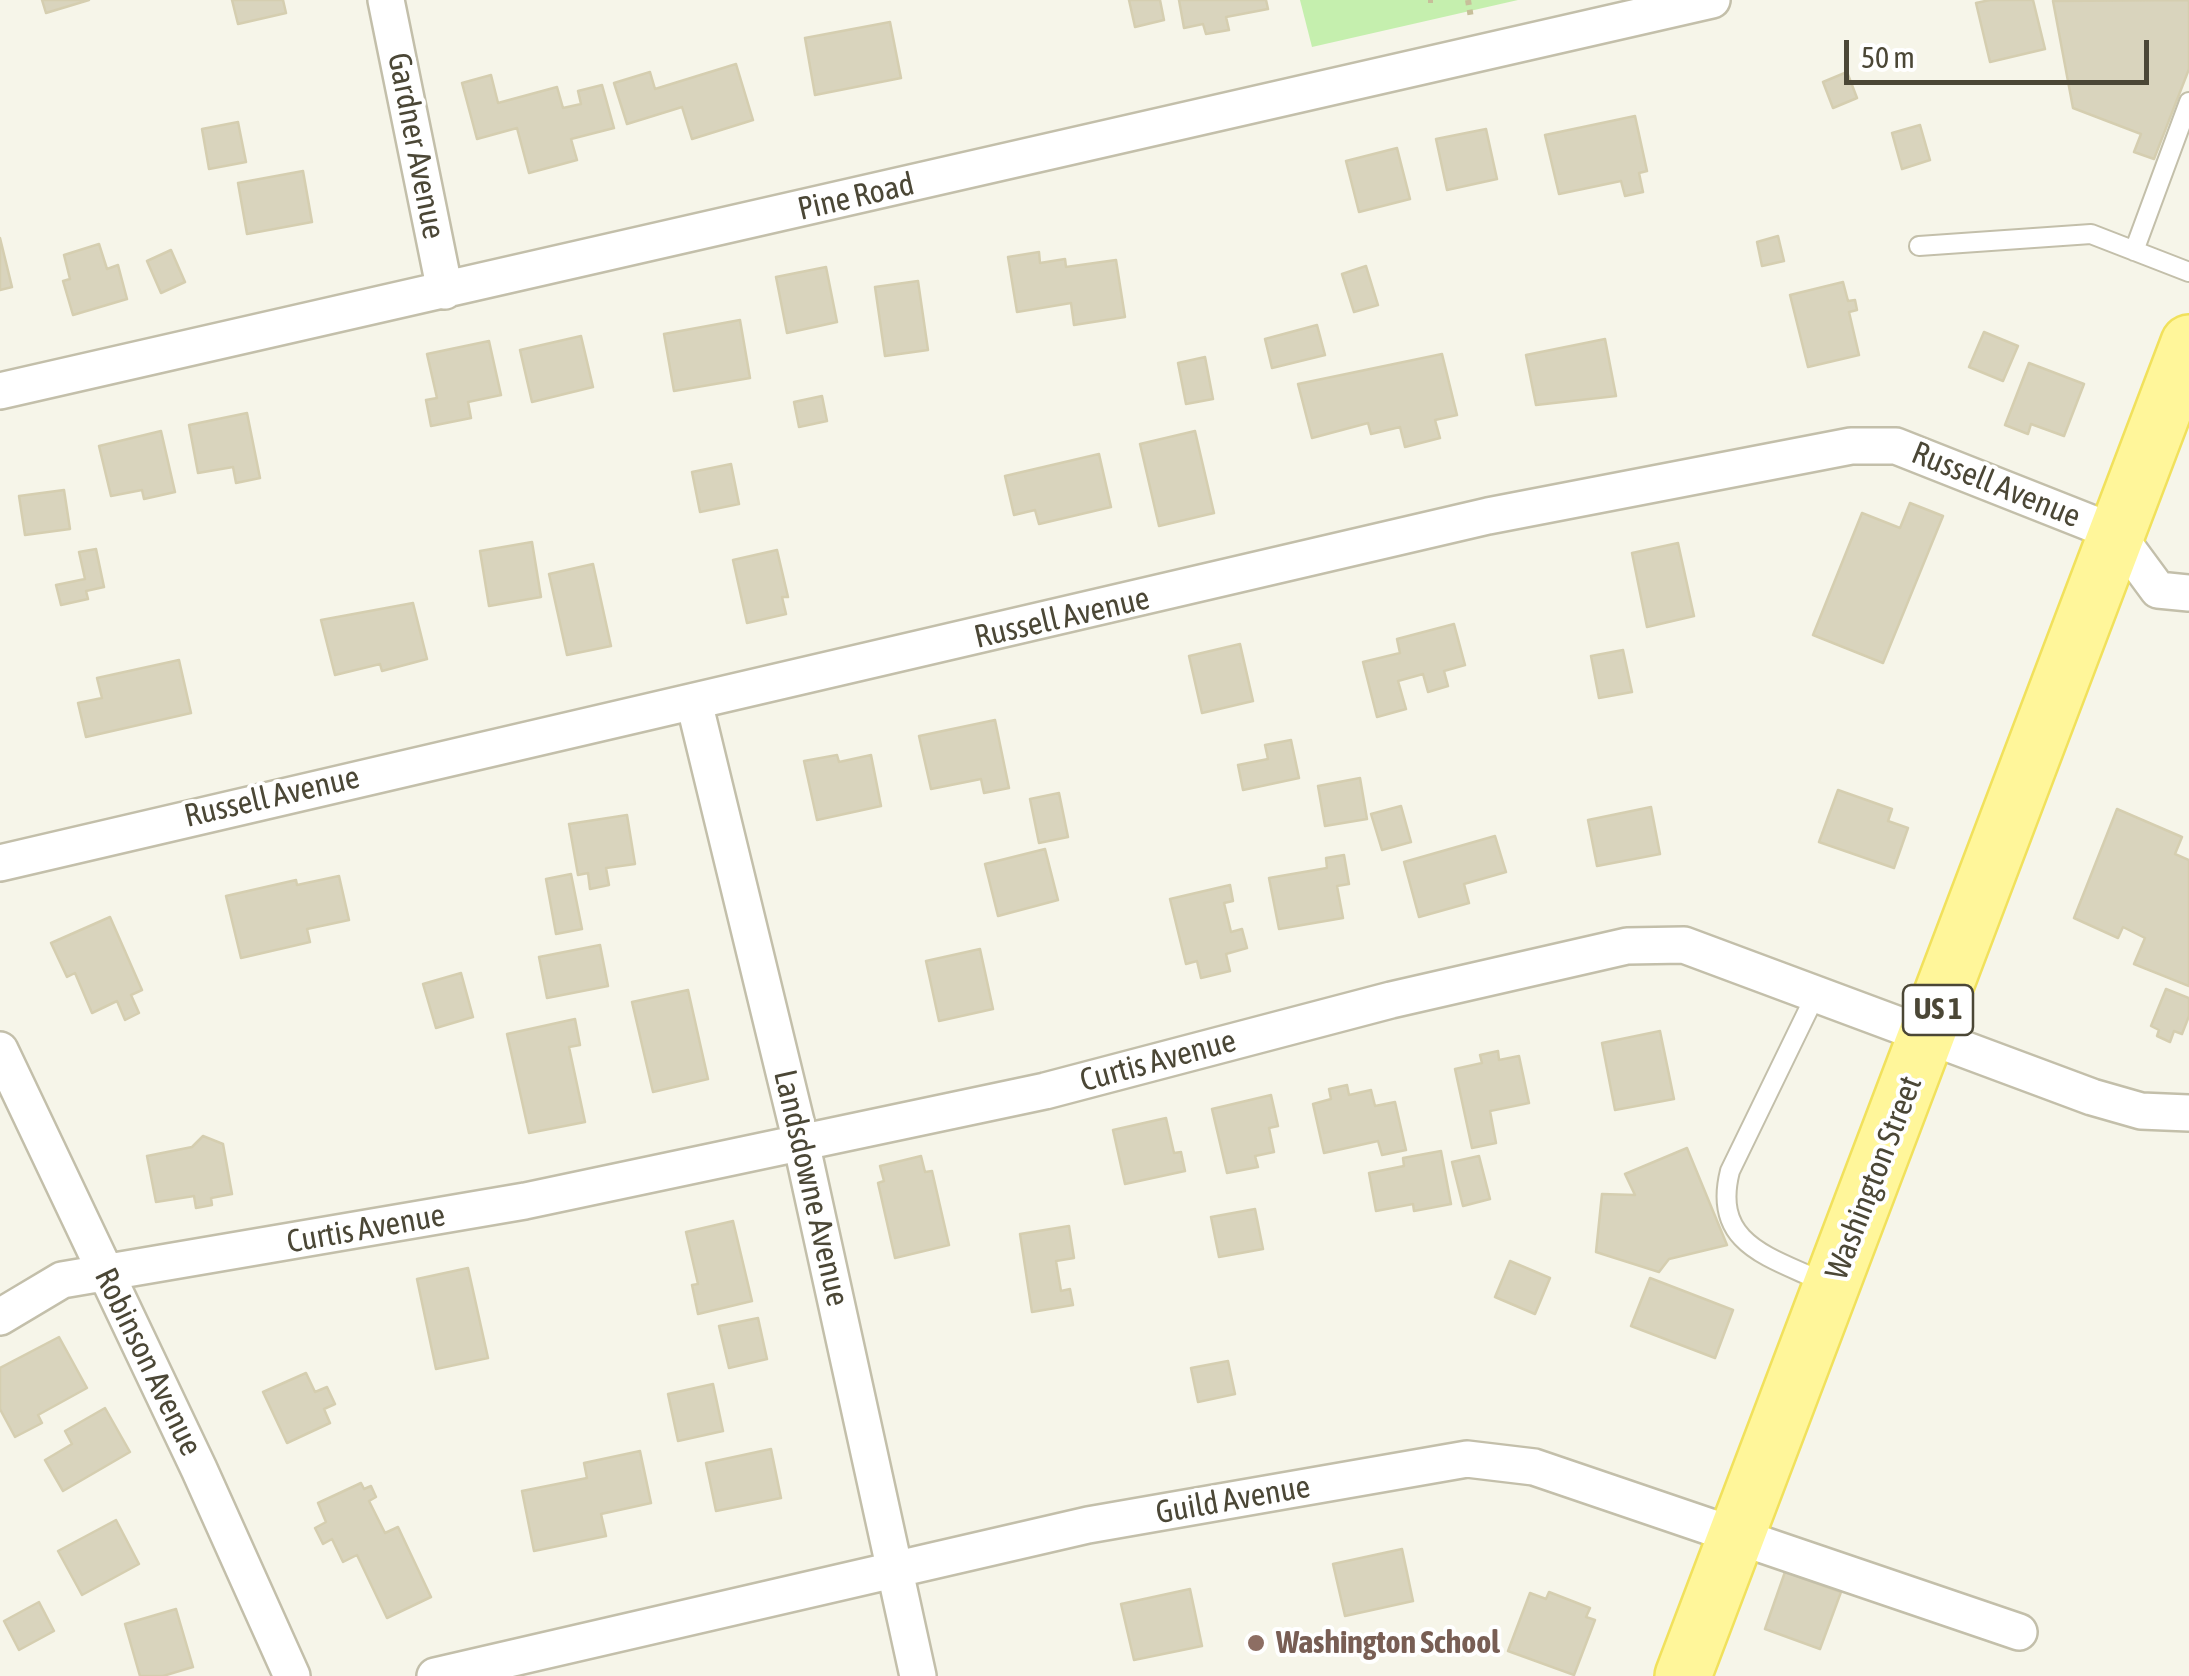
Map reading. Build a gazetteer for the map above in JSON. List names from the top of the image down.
{
  "streets": {
    "main road": ["US 1", "Washington Street"],
    "street": [
      "Gardner Avenue",
      "Pine Road",
      "Russell Avenue",
      "Curtis Avenue",
      "Landsdowne Avenue",
      "Robinson Avenue",
      "Guild Avenue"
    ]
  },
  "crossings": [
    ["Gardner Avenue", "Pine Road"],
    ["Russell Avenue", "Washington Street"],
    ["Russell Avenue", "Landsdowne Avenue"],
    ["Curtis Avenue", "Washington Street"],
    ["Curtis Avenue", "Landsdowne Avenue"],
    ["Curtis Avenue", "Robinson Avenue"],
    ["Washington Street", "Guild Avenue"],
    ["Landsdowne Avenue", "Guild Avenue"]
  ],
  "places": ["Washington School"],
  "scale_bar": "50 m"
}
